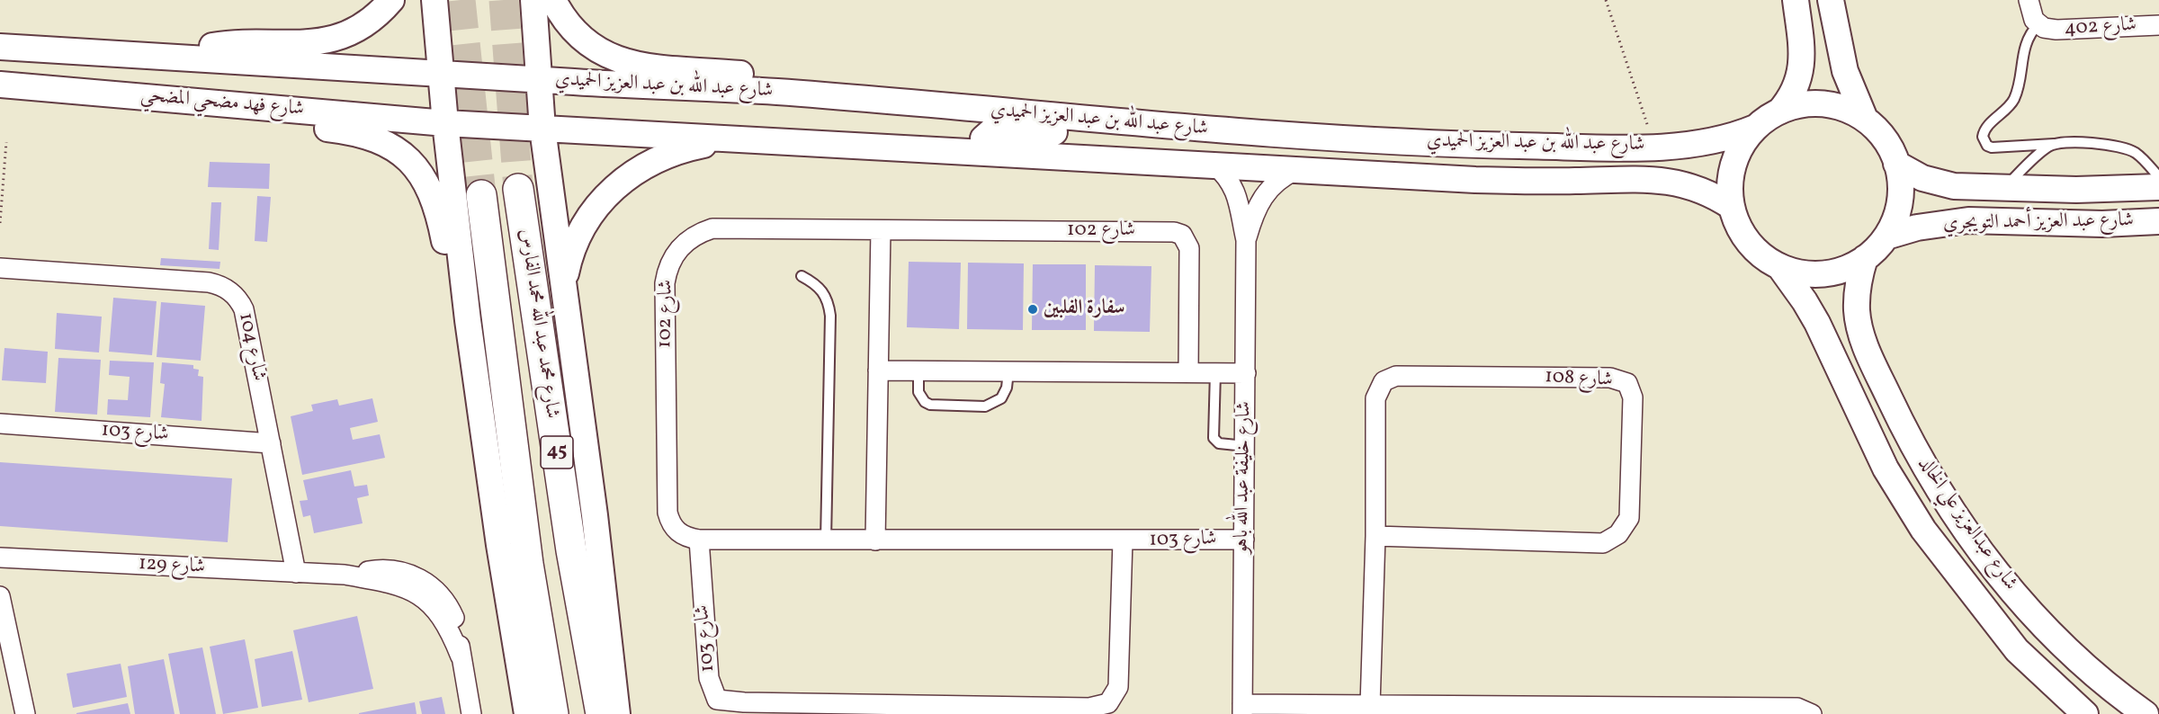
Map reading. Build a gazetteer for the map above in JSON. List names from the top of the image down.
{
  "streets": {
    "main road": ["شارع محمد عبد الله محمد الفارس", "45"],
    "street": [
      "شارع 402",
      "شارع عبد الله بن عبد العزيز الحميدي",
      "شارع فهد مضحي المضحي",
      "شارع عبد العزيز أحمد التويجري",
      "شارع 102",
      "شارع 104",
      "شارع 108",
      "شارع 103",
      "شارع خليفة عبد الله باهو",
      "شارع عبدالعزيز علي الخالد",
      "شارع 129"
    ]
  },
  "crossings": [
    ["شارع عبد الله بن عبد العزيز الحميدي", "شارع فهد مضحي المضحي"],
    ["شارع عبد الله بن عبد العزيز الحميدي", "شارع عبد العزيز أحمد التويجري"],
    ["شارع عبد الله بن عبد العزيز الحميدي", "شارع خليفة عبد الله باهو"],
    ["شارع عبد الله بن عبد العزيز الحميدي", "شارع عبدالعزيز علي الخالد"],
    ["شارع عبد العزيز أحمد التويجري", "شارع عبدالعزيز علي الخالد"],
    ["شارع 102", "شارع 103"],
    ["شارع 104", "شارع 103"],
    ["شارع 104", "شارع 129"],
    ["شارع 103", "شارع خليفة عبد الله باهو"]
  ],
  "places": ["سفارة الفلبين"]
}
